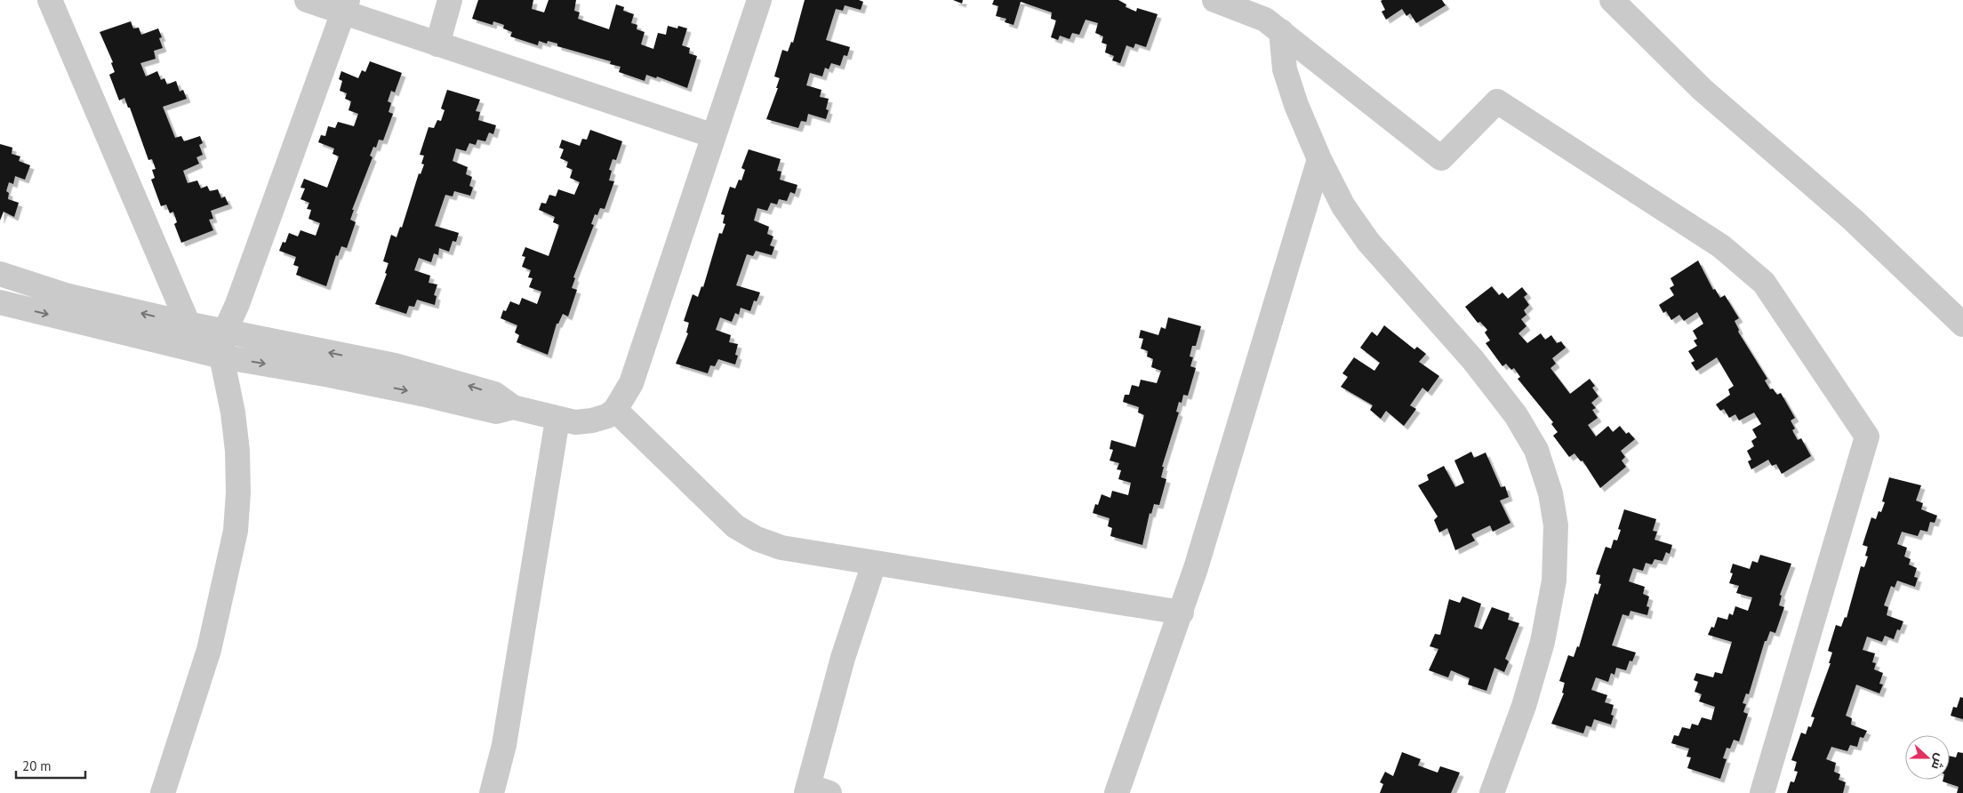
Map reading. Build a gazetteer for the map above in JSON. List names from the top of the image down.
{
  "scale_bar": "20 m",
  "north": "right"
}
